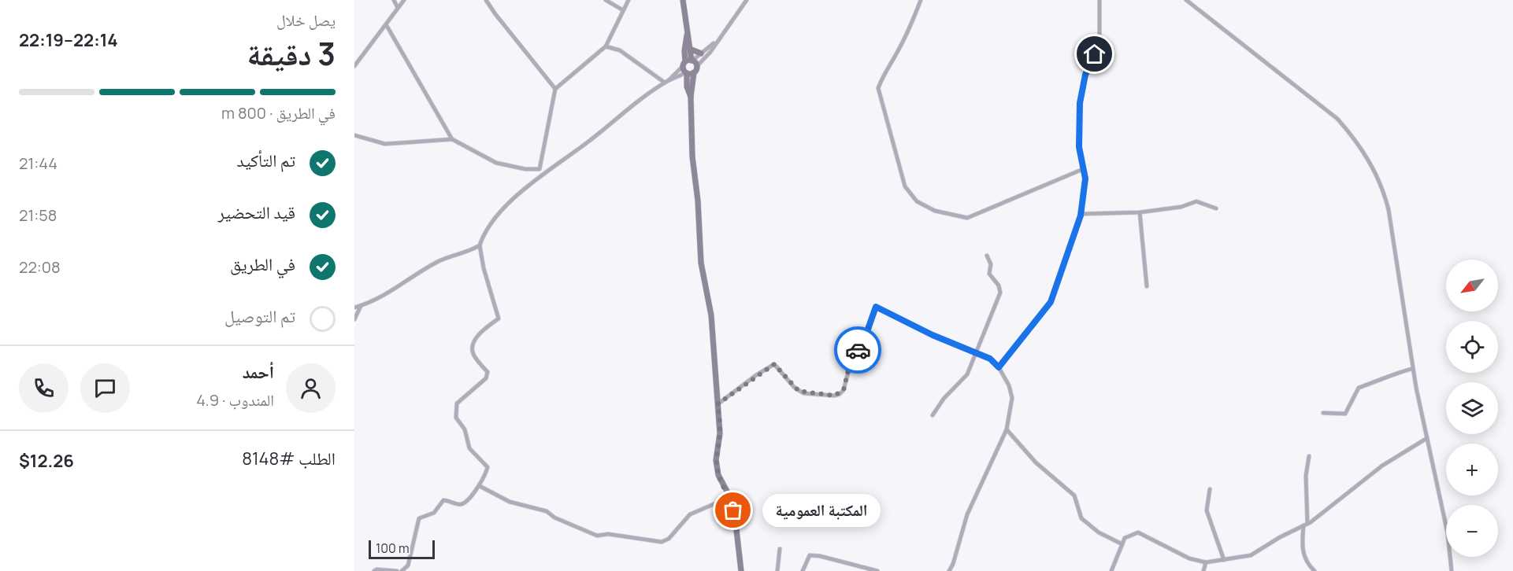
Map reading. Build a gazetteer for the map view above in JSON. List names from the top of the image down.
{
  "places": ["المكتبة العمومية"],
  "scale_bar": "100 m",
  "north": "bottom left",
  "page": {
    "heading": ["3 دقيقة", "يصل خلال", "22:14–22:19"],
    "panel": [
      "أحمد",
      "المندوب · 4.9",
      "الطلب #8148",
      "$12.26"
    ],
    "bar": "في الطريق · 800 m",
    "list": [
      ["تم التأكيد", "21:44"],
      ["قيد التحضير", "21:58"],
      ["في الطريق", "22:08"],
      "تم التوصيل"
    ],
    "map_buttons": ["+", "−"],
    "bubble": "المكتبة العمومية",
    "scale": "100 m"
  }
}
